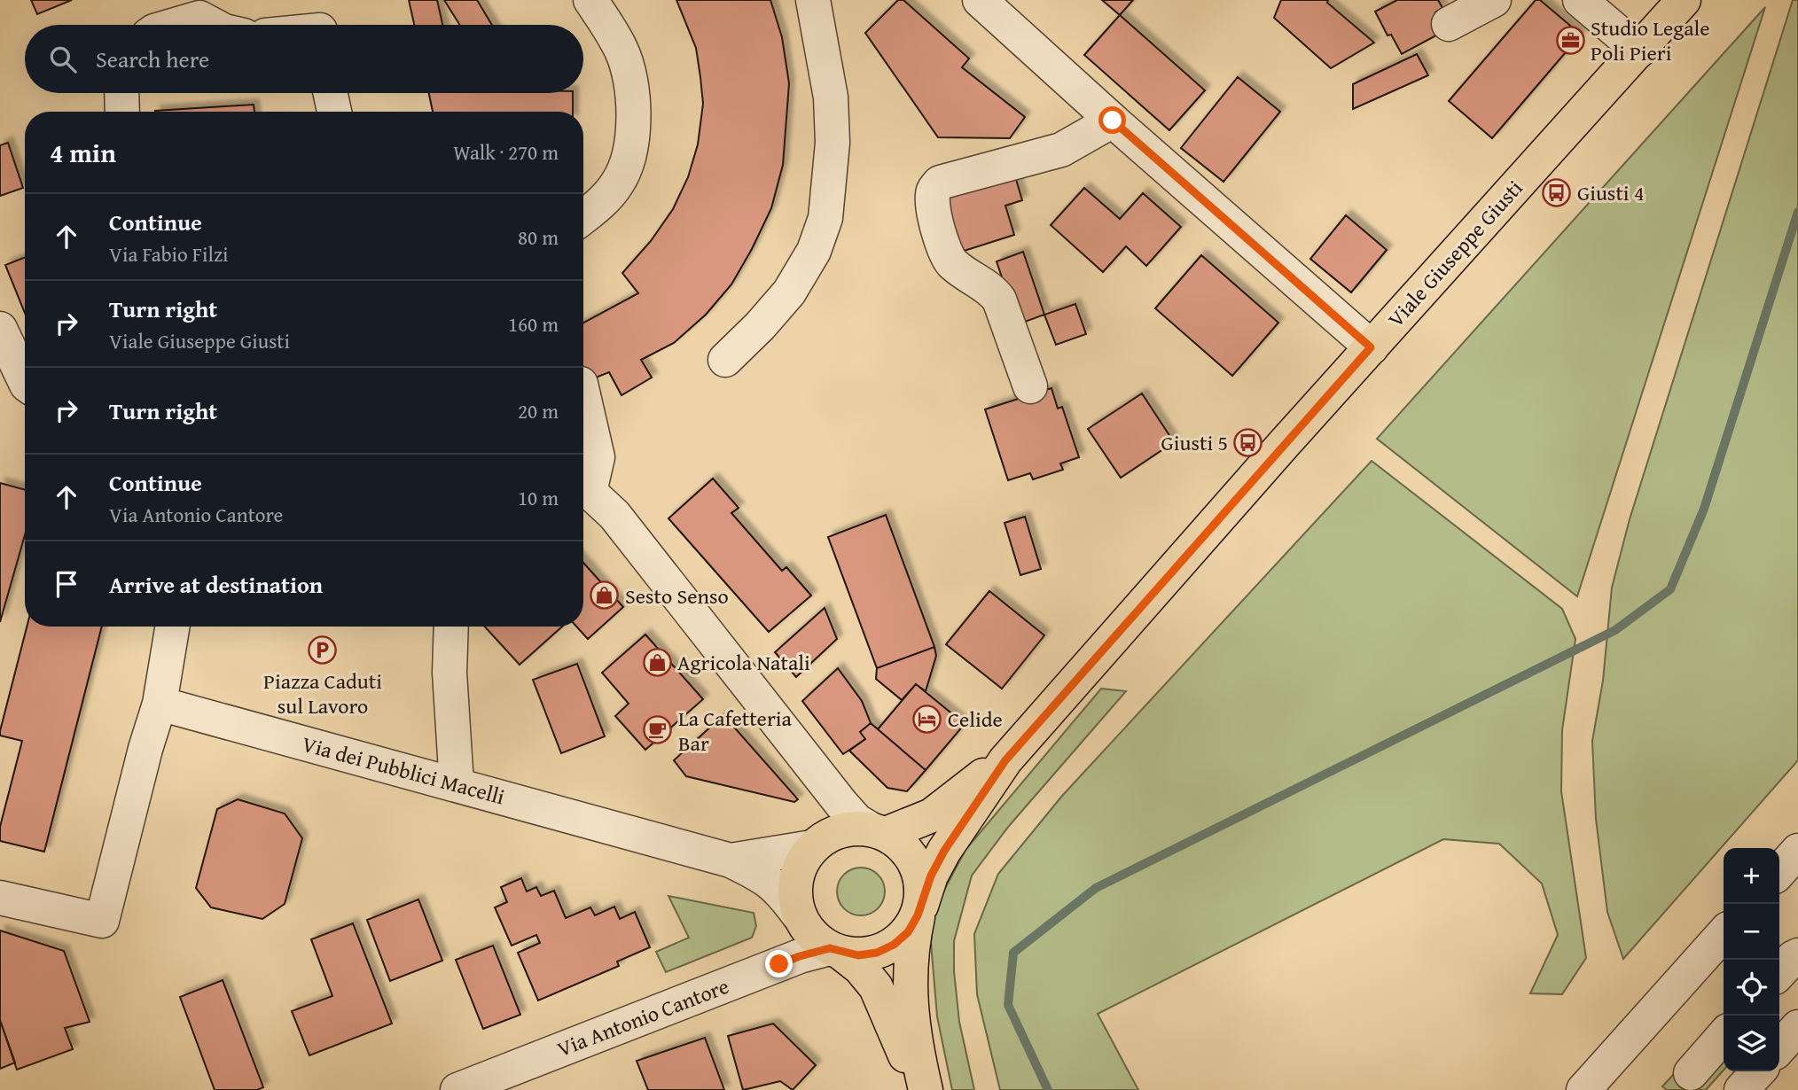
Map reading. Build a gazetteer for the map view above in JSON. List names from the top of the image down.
{
  "streets": {
    "main road": ["Viale Giuseppe Giusti"],
    "street": ["Via dei Pubblici Macelli", "Via Antonio Cantore"]
  },
  "crossings": [
    ["Viale Giuseppe Giusti", "Via dei Pubblici Macelli"],
    ["Viale Giuseppe Giusti", "Via Antonio Cantore"],
    ["Via dei Pubblici Macelli", "Via Antonio Cantore"]
  ],
  "places": {
    "office": ["Studio Legale Poli Pieri"],
    "bus stop": ["Giusti 4", "Giusti 5"],
    "shop": ["Sesto Senso", "Agricola Natali"],
    "parking": ["Piazza Caduti sul Lavoro"],
    "hotel": ["Celide"],
    "cafe": ["La Cafetteria Bar"]
  },
  "page": {
    "search": "Search here",
    "heading": ["4 min", "Walk · 270 m"],
    "list": [
      ["Continue", "Via Fabio Filzi", "80 m"],
      ["Turn right", "Viale Giuseppe Giusti", "160 m"],
      ["Turn right", "20 m"],
      ["Continue", "Via Antonio Cantore", "10 m"],
      "Arrive at destination"
    ],
    "map_buttons": ["+", "−"]
  }
}
